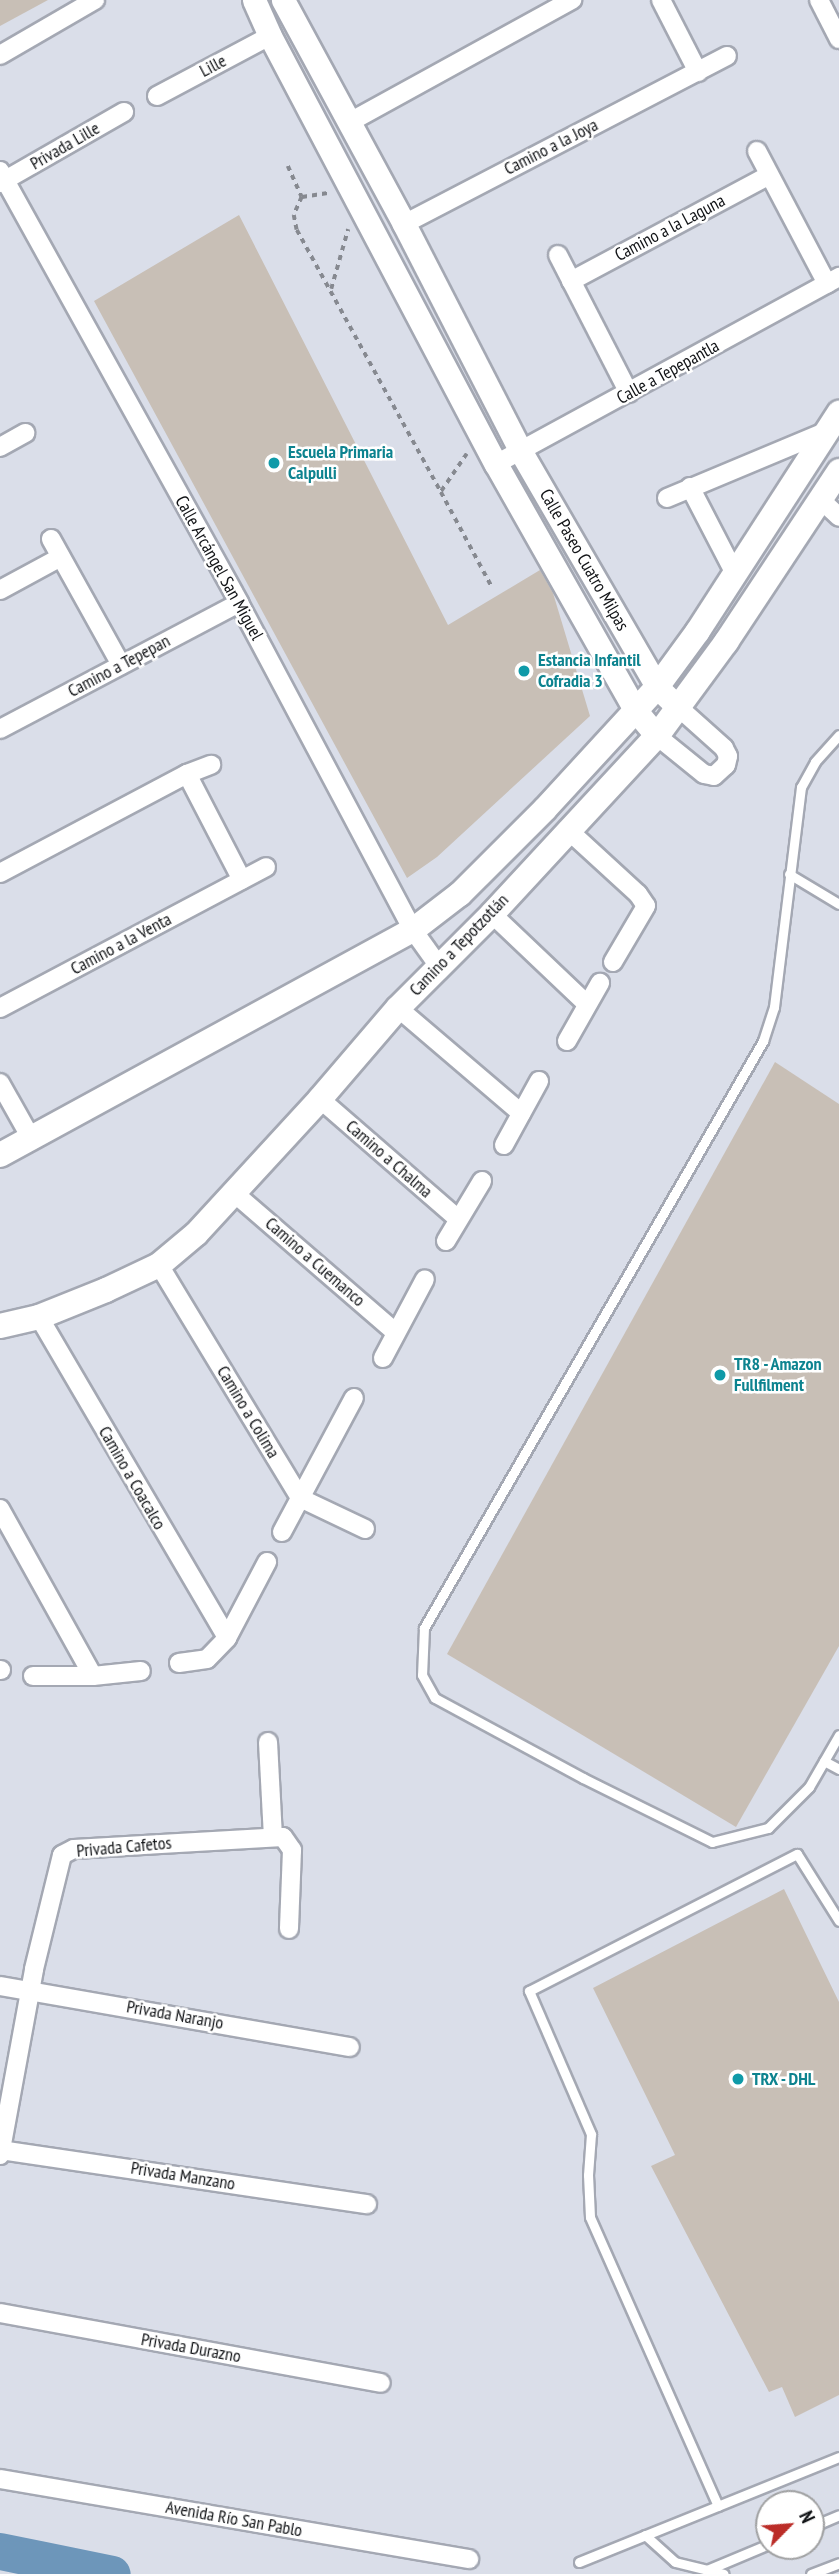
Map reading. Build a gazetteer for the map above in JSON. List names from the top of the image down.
{
  "streets": {
    "main road": ["Camino a Tepotzotlán"],
    "street": [
      "Lille",
      "Privada Lille",
      "Camino a la Joya",
      "Camino a la Laguna",
      "Calle a Tepepantla",
      "Calle Paseo Cuatro Milpas",
      "Calle Arcángel San Miguel",
      "Camino a Tepepan",
      "Camino a la Venta",
      "Camino a Chalma",
      "Camino a Cuemanco",
      "Camino a Colima",
      "Camino a Coacalco",
      "Privada Cafetos",
      "Privada Naranjo",
      "Privada Manzano",
      "Privada Durazno",
      "Avenida Río San Pablo"
    ]
  },
  "crossings": [
    ["Lille", "Calle Paseo Cuatro Milpas"],
    ["Privada Lille", "Calle Arcángel San Miguel"],
    ["Camino a la Joya", "Calle Paseo Cuatro Milpas"],
    ["Calle a Tepepantla", "Calle Paseo Cuatro Milpas"],
    ["Calle Paseo Cuatro Milpas", "Camino a Tepotzotlán"],
    ["Calle Arcángel San Miguel", "Camino a Tepepan"],
    ["Calle Arcángel San Miguel", "Camino a Tepotzotlán"],
    ["Camino a Tepotzotlán", "Camino a Chalma"],
    ["Camino a Tepotzotlán", "Camino a Cuemanco"],
    ["Camino a Tepotzotlán", "Camino a Colima"],
    ["Camino a Tepotzotlán", "Camino a Coacalco"],
    ["Privada Cafetos", "Privada Naranjo"]
  ],
  "places": [
    "Escuela Primaria Calpulli",
    "Estancia Infantil Cofradia 3",
    "TR8 - Amazon Fullfilment",
    "TRX - DHL"
  ],
  "north": "top right"
}
